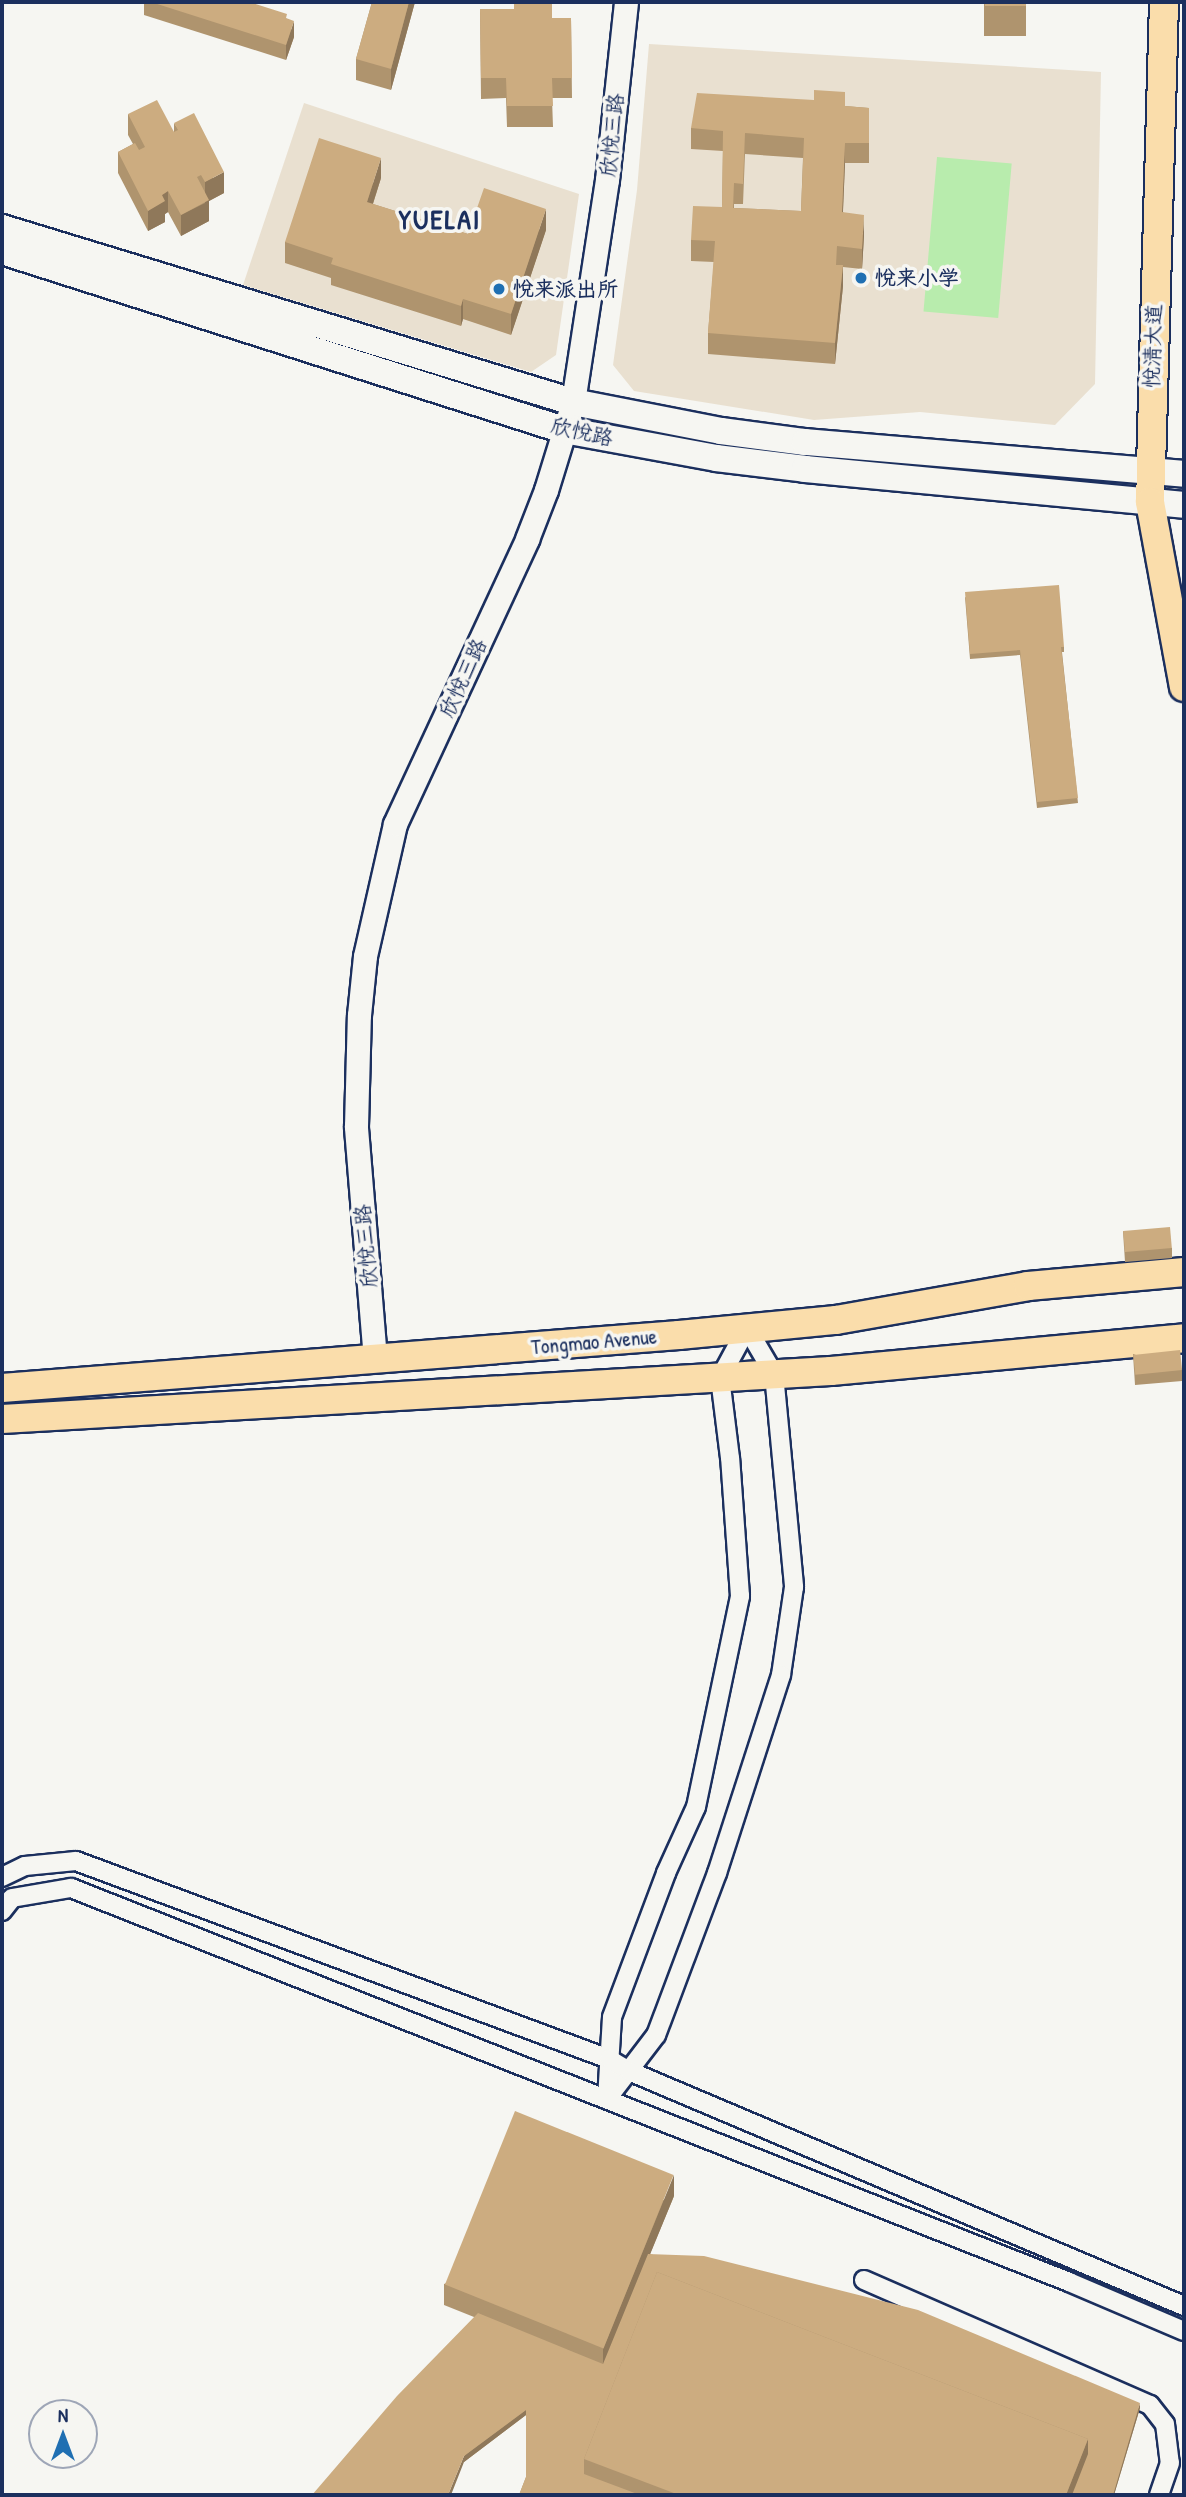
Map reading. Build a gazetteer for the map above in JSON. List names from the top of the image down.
{
  "streets": {
    "main road": ["悦清大道", "欣悦路", "Tongmao Avenue"],
    "street": ["欣悦三路"]
  },
  "crossings": [
    ["欣悦三路", "欣悦路"],
    ["欣悦三路", "Tongmao Avenue"],
    ["悦清大道", "欣悦路"]
  ],
  "districts": ["YUELAI"],
  "places": ["悦来小学", "悦来派出所"],
  "north": "top"
}
